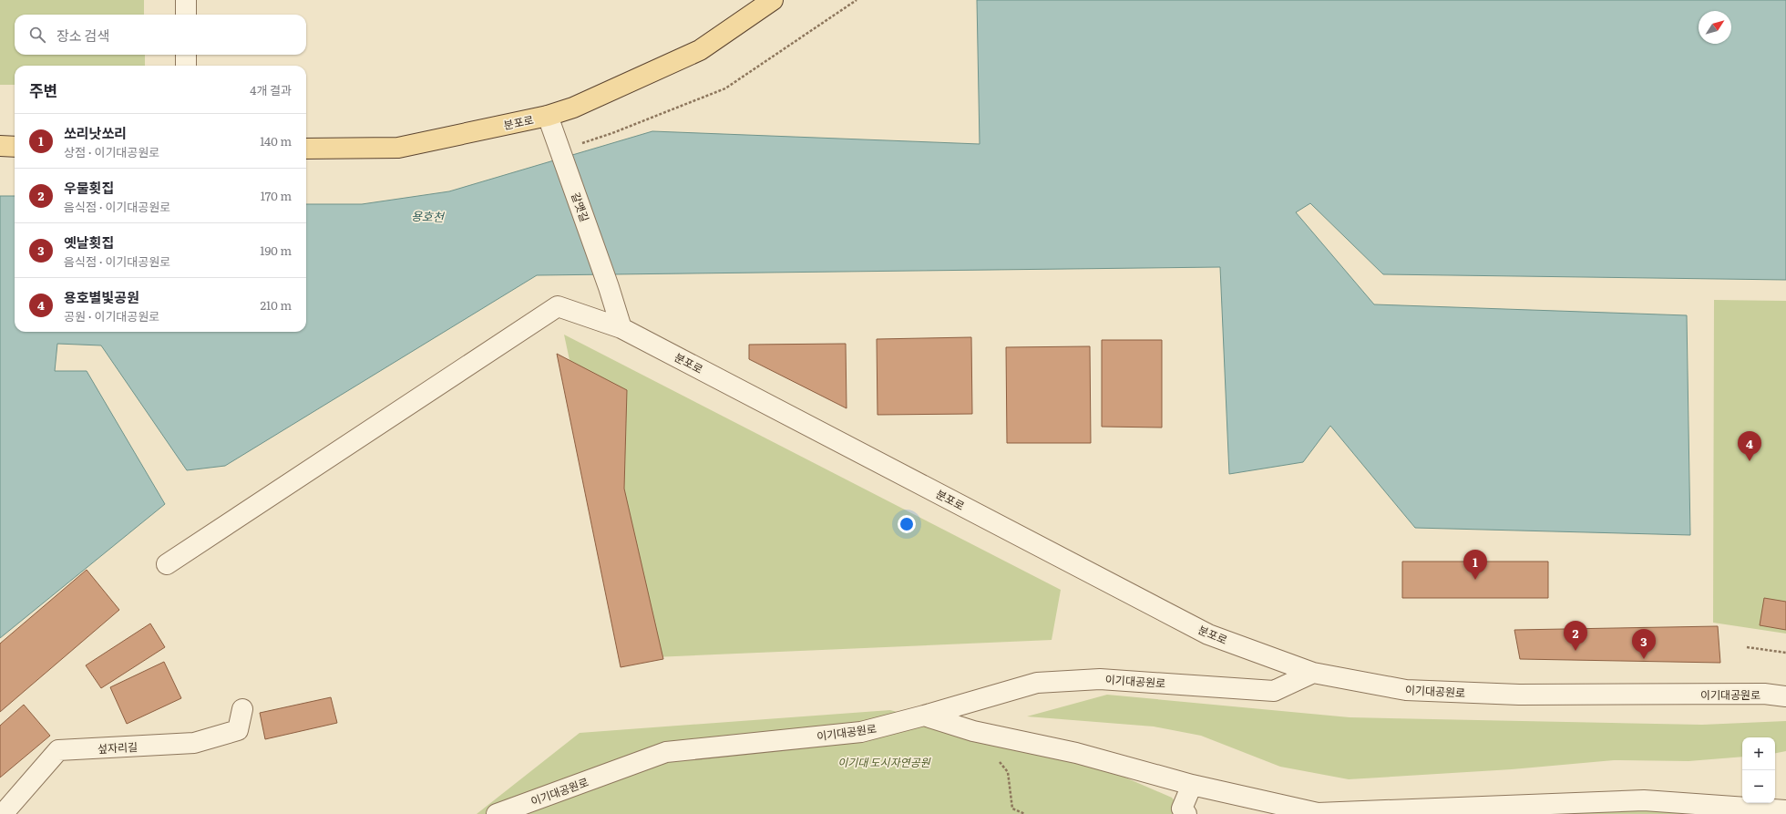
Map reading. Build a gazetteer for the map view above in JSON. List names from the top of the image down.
{
  "streets": {
    "main road": ["분포로"],
    "street": ["갈맷길", "이기대공원로", "섶자리길"]
  },
  "crossings": [
    ["분포로", "갈맷길"],
    ["분포로", "이기대공원로"]
  ],
  "water": ["용호천"],
  "parks": ["이기대 도시자연공원"],
  "north": "top right",
  "page": {
    "search": "장소 검색",
    "heading": ["주변", "4개 결과"],
    "list": [
      {
        "mark": "1",
        "name": "쏘리낫쏘리",
        "note": "상점 · 이기대공원로",
        "value": "140 m"
      },
      {
        "mark": "2",
        "name": "우물횟집",
        "note": "음식점 · 이기대공원로",
        "value": "170 m"
      },
      {
        "mark": "3",
        "name": "옛날횟집",
        "note": "음식점 · 이기대공원로",
        "value": "190 m"
      },
      {
        "mark": "4",
        "name": "용호별빛공원",
        "note": "공원 · 이기대공원로",
        "value": "210 m"
      }
    ],
    "pins": [
      "4",
      "1",
      "2",
      "3"
    ],
    "map_buttons": ["+", "−"]
  }
}
